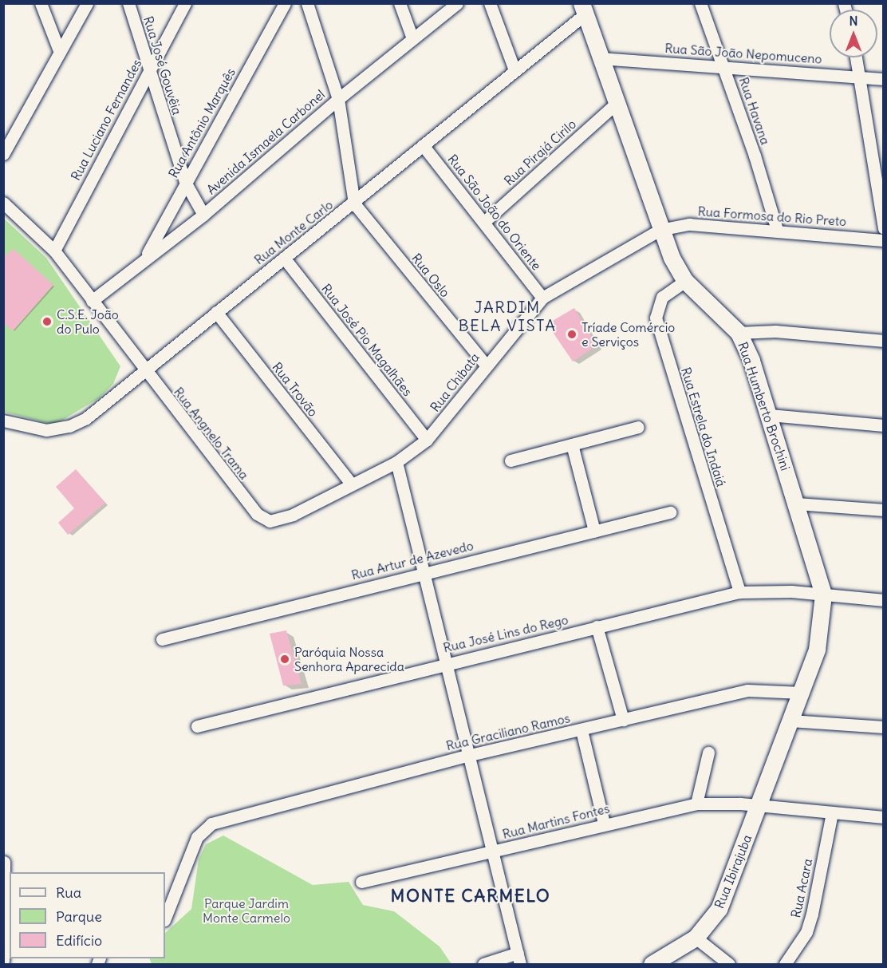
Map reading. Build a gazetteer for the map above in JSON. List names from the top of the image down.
{
  "streets": {
    "street": [
      "Rua São João Nepomuceno",
      "Rua José Gouvêia",
      "Rua Havana",
      "Rua Luciano Fernandes",
      "Rua Antônio Marquês",
      "Avenida Ismaela Carbonel",
      "Rua Pirajá Cirilo",
      "Rua São João do Oriente",
      "Rua Formosa do Rio Preto",
      "Rua Monte Carlo",
      "Rua Oslo",
      "Rua José Pio Magalhães",
      "Rua Chibata",
      "Rua Trovão",
      "Rua Humberto Brochini",
      "Rua Estrela do Indaiá",
      "Rua Angnelo Trama",
      "Rua Artur de Azevedo",
      "Rua José Lins do Rego",
      "Rua Graciliano Ramos",
      "Rua Martins Fontes",
      "Rua Ibirajuba",
      "Rua Acara"
    ]
  },
  "crossings": [
    ["Rua São João Nepomuceno", "Rua Havana"],
    ["Rua São João Nepomuceno", "Rua Humberto Brochini"],
    ["Rua José Gouvêia", "Rua Luciano Fernandes"],
    ["Rua José Gouvêia", "Rua Antônio Marquês"],
    ["Rua José Gouvêia", "Avenida Ismaela Carbonel"],
    ["Rua Havana", "Rua Formosa do Rio Preto"],
    ["Rua Luciano Fernandes", "Rua Angnelo Trama"],
    ["Rua Antônio Marquês", "Avenida Ismaela Carbonel"],
    ["Avenida Ismaela Carbonel", "Rua Angnelo Trama"],
    ["Rua Pirajá Cirilo", "Rua São João do Oriente"],
    ["Rua Pirajá Cirilo", "Rua Humberto Brochini"],
    ["Rua São João do Oriente", "Rua Monte Carlo"],
    ["Rua São João do Oriente", "Rua Chibata"],
    ["Rua Formosa do Rio Preto", "Rua Chibata"],
    ["Rua Formosa do Rio Preto", "Rua Humberto Brochini"],
    ["Rua Monte Carlo", "Rua Oslo"],
    ["Rua Monte Carlo", "Rua José Pio Magalhães"],
    ["Rua Monte Carlo", "Rua Trovão"],
    ["Rua Monte Carlo", "Rua Humberto Brochini"],
    ["Rua Monte Carlo", "Rua Angnelo Trama"],
    ["Rua Oslo", "Rua Chibata"],
    ["Rua José Pio Magalhães", "Rua Chibata"],
    ["Rua Chibata", "Rua Trovão"],
    ["Rua Chibata", "Rua Humberto Brochini"],
    ["Rua Chibata", "Rua Angnelo Trama"],
    ["Rua Humberto Brochini", "Rua Estrela do Indaiá"],
    ["Rua Humberto Brochini", "Rua José Lins do Rego"],
    ["Rua Humberto Brochini", "Rua Graciliano Ramos"],
    ["Rua Humberto Brochini", "Rua Martins Fontes"],
    ["Rua Humberto Brochini", "Rua Ibirajuba"],
    ["Rua Estrela do Indaiá", "Rua José Lins do Rego"],
    ["Rua Martins Fontes", "Rua Ibirajuba"],
    ["Rua Martins Fontes", "Rua Acara"]
  ],
  "districts": ["JARDIM BELA VISTA", "MONTE CARMELO"],
  "parks": ["Parque Jardim Monte Carmelo"],
  "places": ["C.S.E. João do Pulo", "Tríade Comércio e Serviços", "Paróquia Nossa Senhora Aparecida"],
  "legend": ["Rua", "Parque", "Edifício"],
  "north": "top"
}
